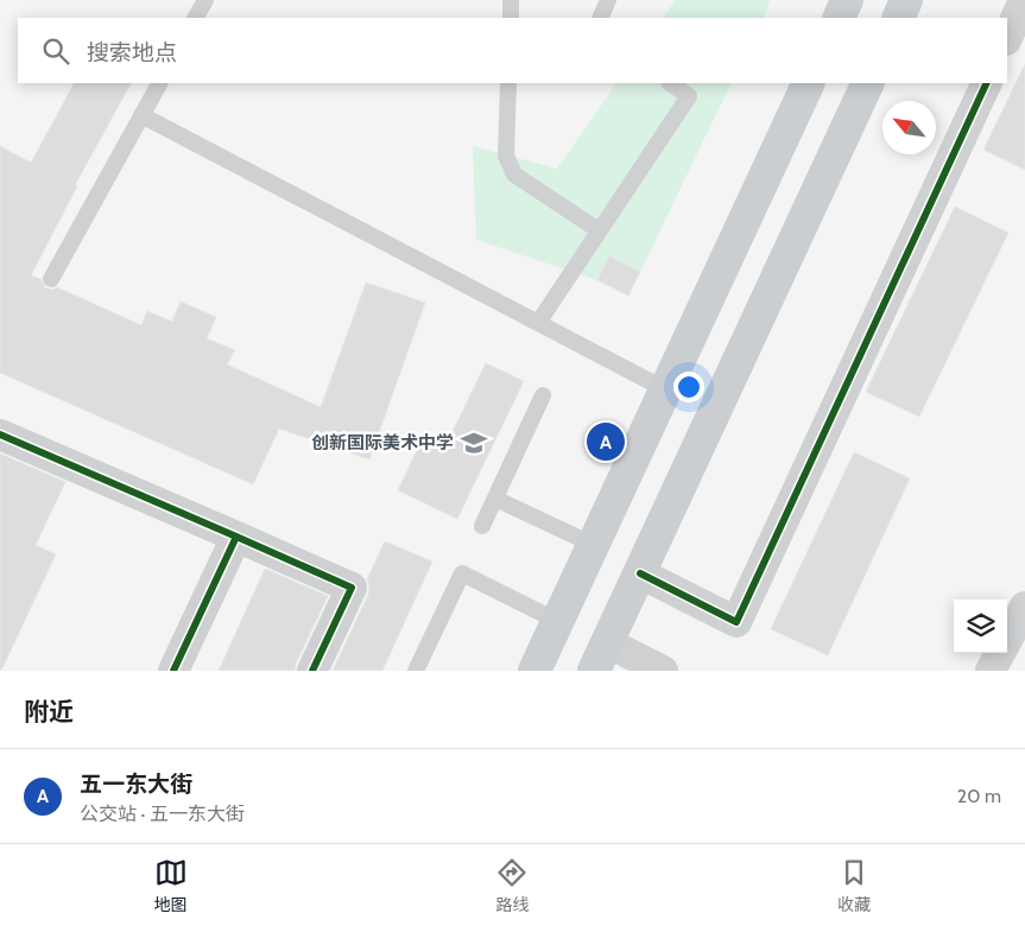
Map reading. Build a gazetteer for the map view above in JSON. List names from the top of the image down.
{
  "places": {
    "school or university": ["创新国际美术中学"]
  },
  "north": "top left",
  "page": {
    "search": "搜索地点",
    "pins": "A",
    "heading": "附近",
    "list": [
      {
        "mark": "A",
        "name": "五一东大街",
        "note": "公交站 · 五一东大街",
        "value": "20 m"
      }
    ],
    "nav": ["地图", "路线", "收藏"]
  }
}
